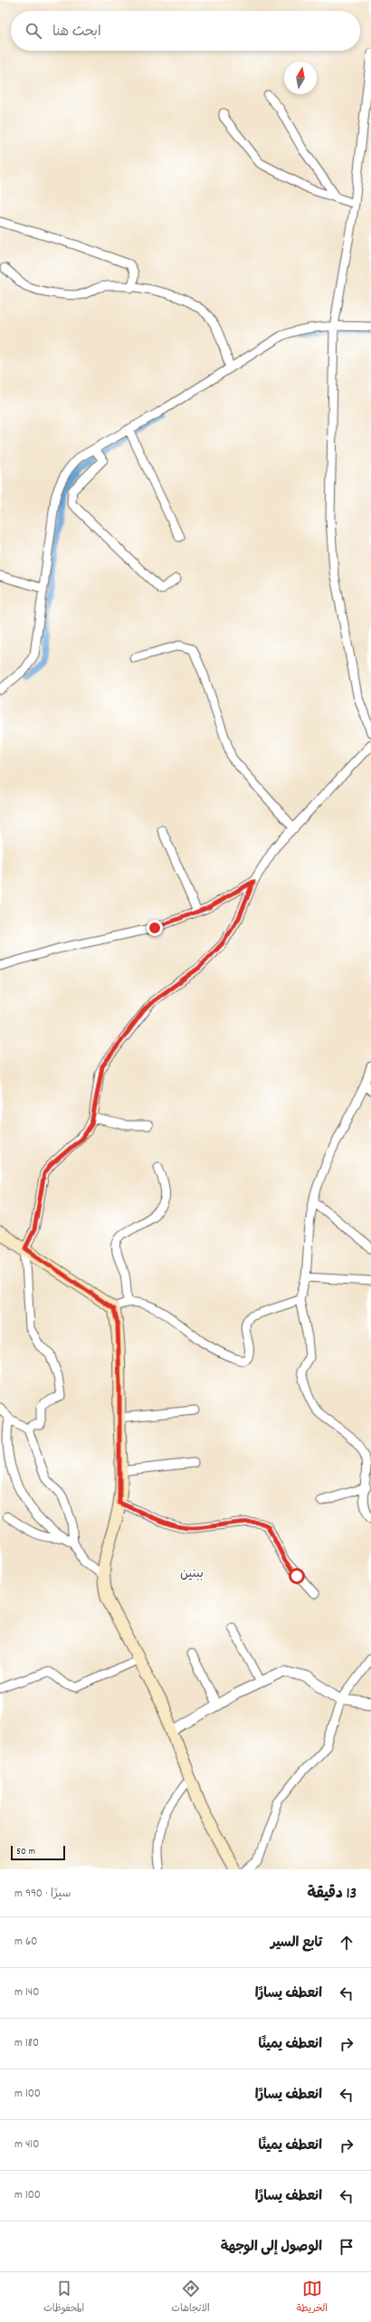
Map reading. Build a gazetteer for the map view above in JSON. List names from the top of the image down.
{
  "districts": ["ببنين"],
  "scale_bar": "50 m",
  "north": "top",
  "page": {
    "search": "ابحث هنا",
    "scale": "50 m",
    "heading": ["13 دقيقة", "سيرًا · 990 m"],
    "list": [
      ["تابع السير", "60 m"],
      ["انعطف يسارًا", "140 m"],
      ["انعطف يمينًا", "180 m"],
      ["انعطف يسارًا", "100 m"],
      ["انعطف يمينًا", "410 m"],
      ["انعطف يسارًا", "100 m"],
      "الوصول إلى الوجهة"
    ],
    "nav": ["الخريطة", "الاتجاهات", "المحفوظات"]
  }
}
